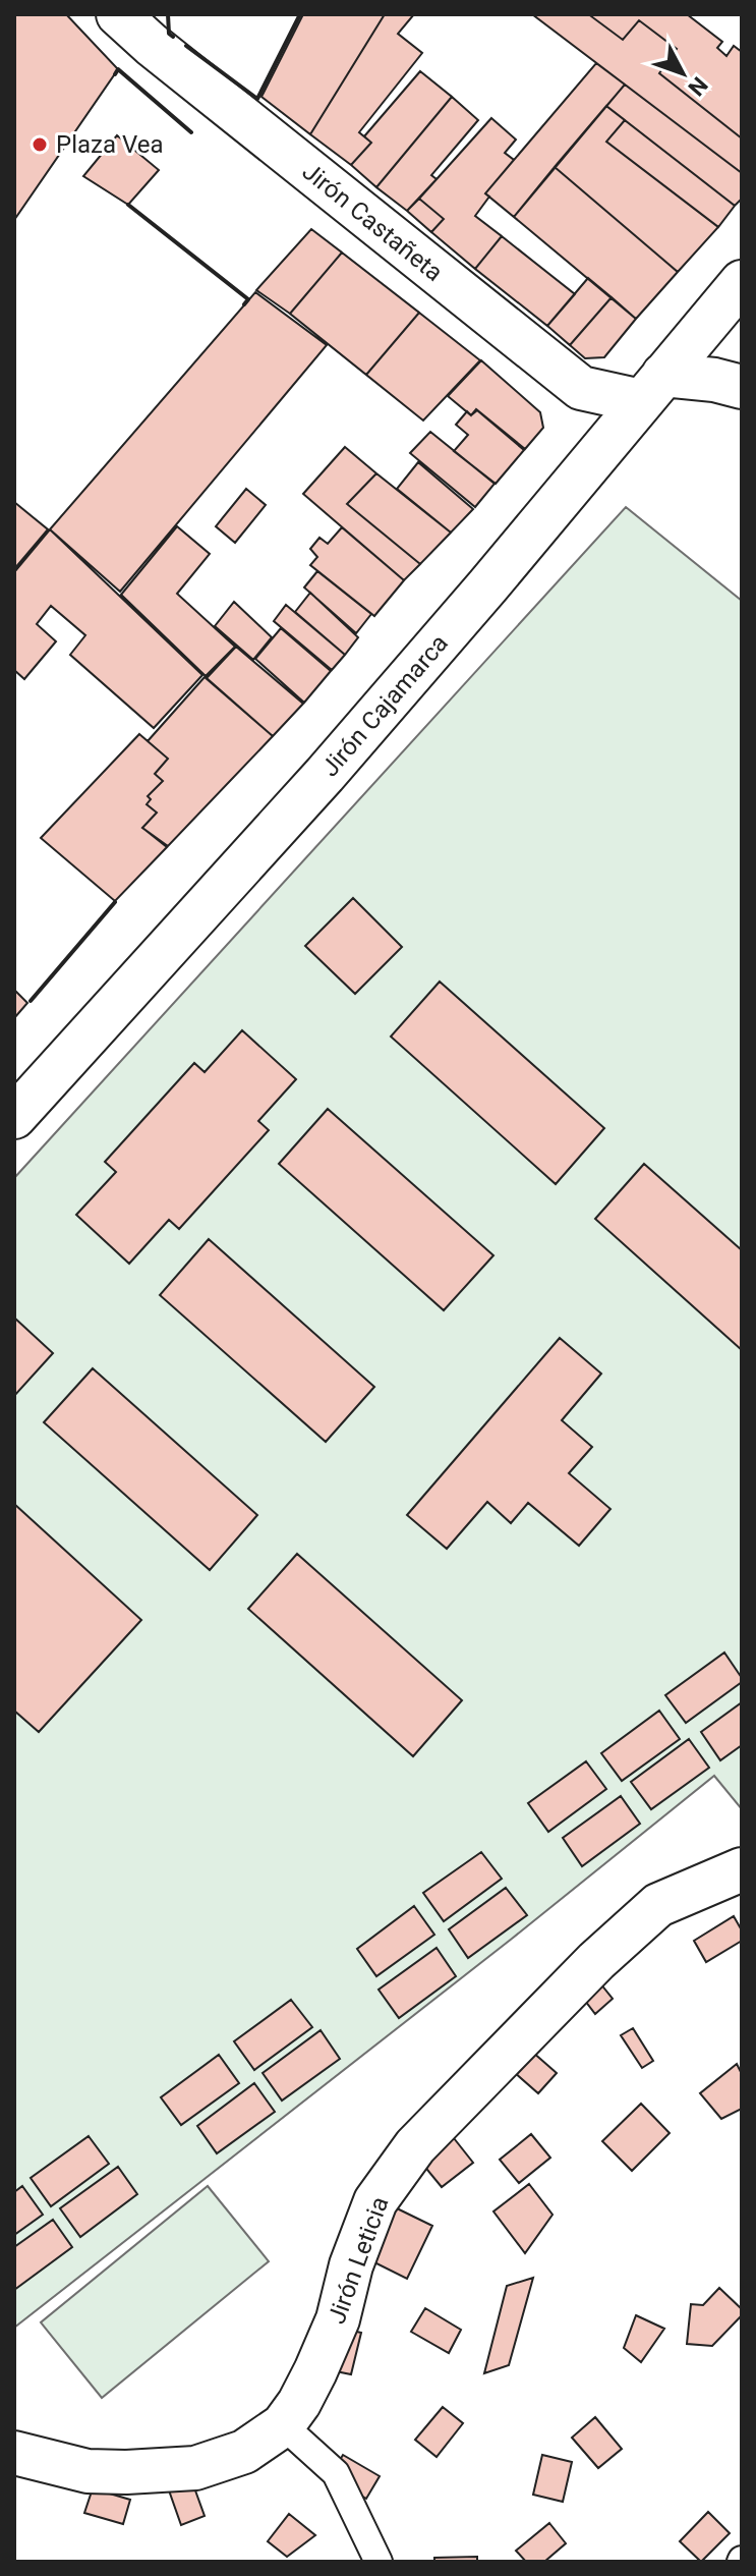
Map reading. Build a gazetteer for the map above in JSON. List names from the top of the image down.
{
  "streets": {
    "street": ["Jirón Castañeta", "Jirón Cajamarca", "Jirón Leticia"]
  },
  "crossings": [
    ["Jirón Castañeta", "Jirón Cajamarca"]
  ],
  "places": ["Plaza Vea"],
  "north": "bottom right"
}
